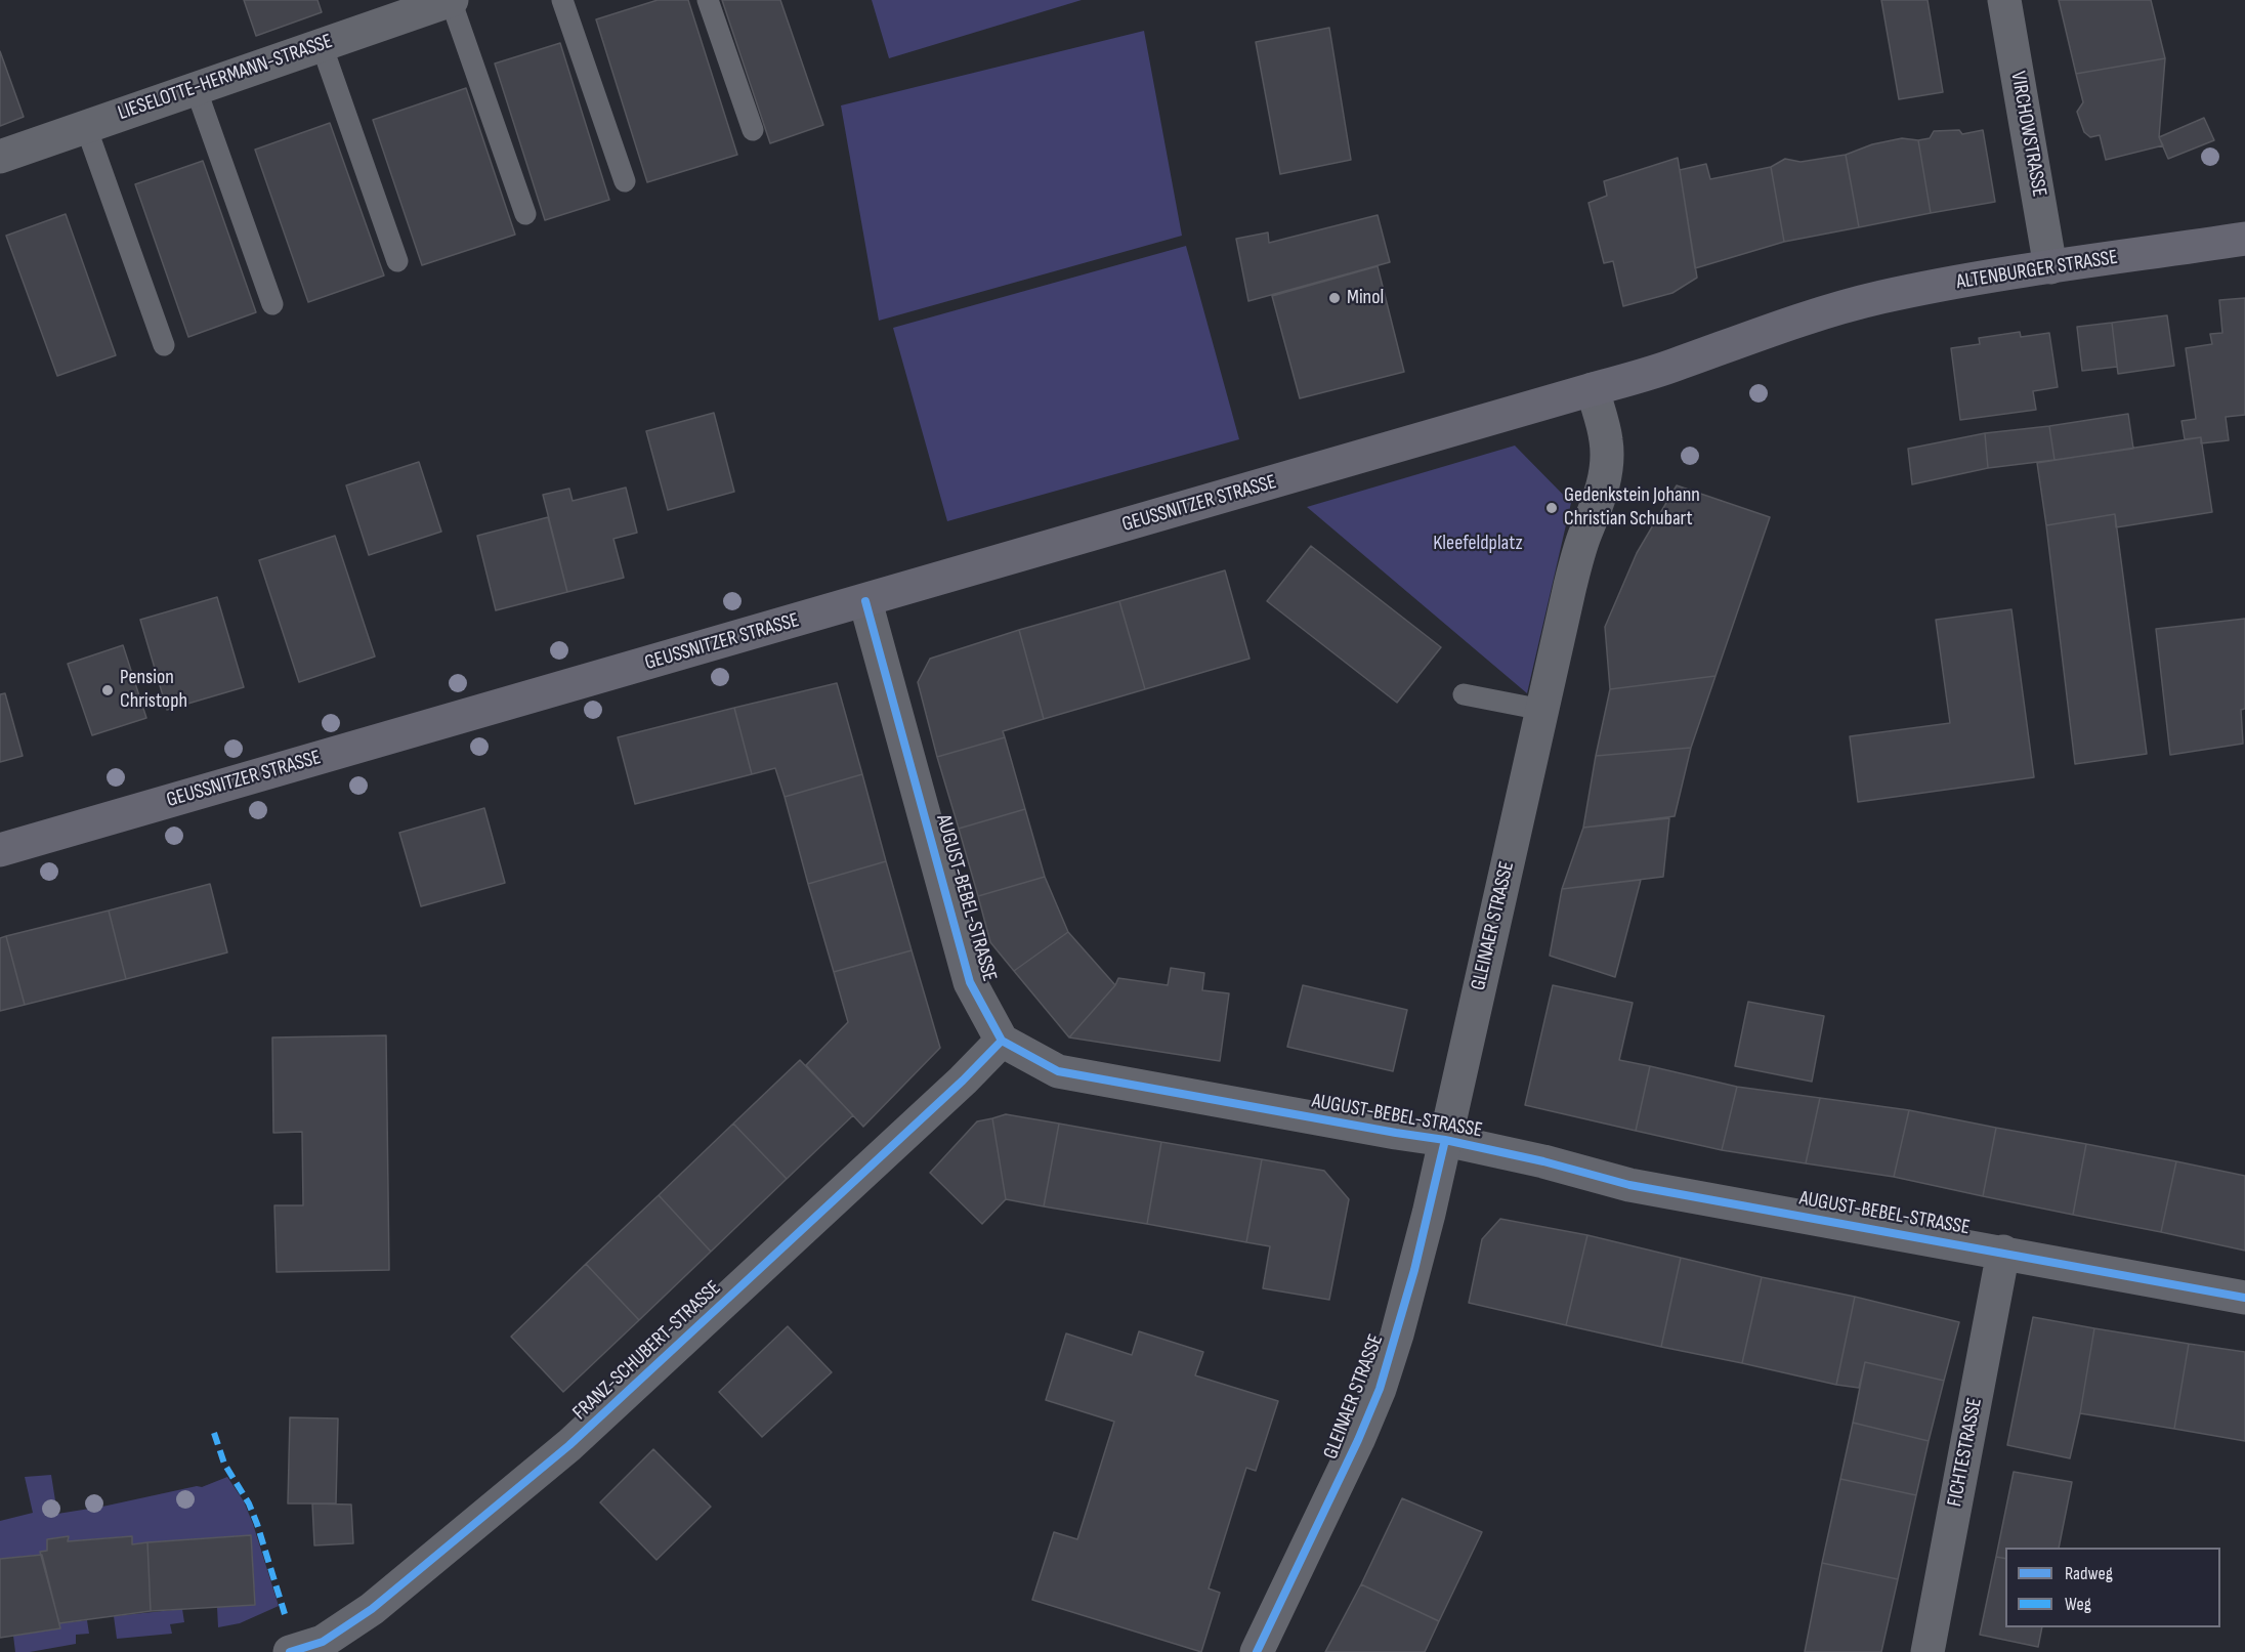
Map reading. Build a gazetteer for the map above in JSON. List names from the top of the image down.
{
  "streets": {
    "main road": ["ALTENBURGER STRASSE", "GEUSSNITZER STRASSE"],
    "street": [
      "LIESELOTTE-HERMANN-STRASSE",
      "VIRCHOWSTRASSE",
      "AUGUST-BEBEL-STRASSE",
      "GLEINAER STRASSE",
      "FRANZ-SCHUBERT-STRASSE",
      "FICHTESTRASSE"
    ]
  },
  "crossings": [
    ["VIRCHOWSTRASSE", "ALTENBURGER STRASSE"],
    ["ALTENBURGER STRASSE", "GEUSSNITZER STRASSE"],
    ["ALTENBURGER STRASSE", "GLEINAER STRASSE"],
    ["GEUSSNITZER STRASSE", "AUGUST-BEBEL-STRASSE"],
    ["GEUSSNITZER STRASSE", "GLEINAER STRASSE"],
    ["AUGUST-BEBEL-STRASSE", "GLEINAER STRASSE"],
    ["AUGUST-BEBEL-STRASSE", "FRANZ-SCHUBERT-STRASSE"],
    ["AUGUST-BEBEL-STRASSE", "FICHTESTRASSE"]
  ],
  "parks": ["Kleefeldplatz"],
  "places": ["Minol", "Gedenkstein Johann Christian Schubart", "Pension Christoph"],
  "legend": ["Radweg", "Weg"]
}
